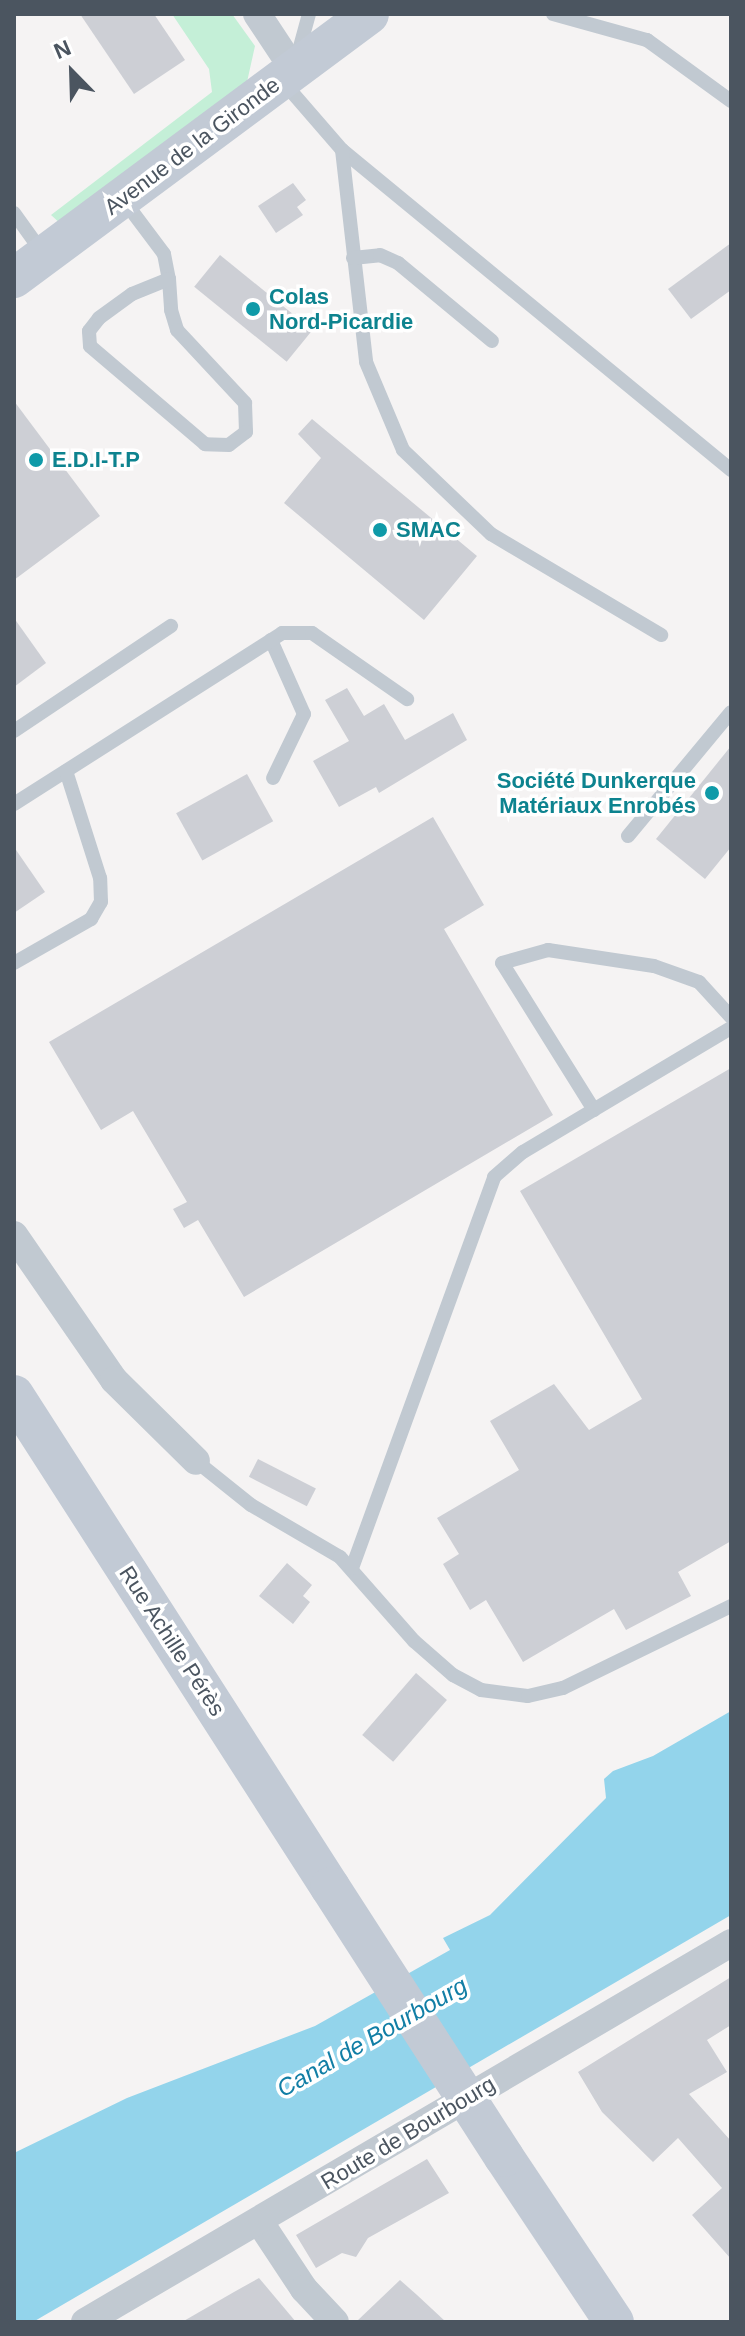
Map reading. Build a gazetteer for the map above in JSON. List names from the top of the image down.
{
  "streets": {
    "street": ["Avenue de la Gironde", "Rue Achille Pérès", "Route de Bourbourg"]
  },
  "water": ["Canal de Bourbourg"],
  "places": [
    "Colas Nord-Picardie",
    "E.D.I-T.P",
    "SMAC",
    "Société Dunkerque Matériaux Enrobés"
  ],
  "north": "top left"
}
